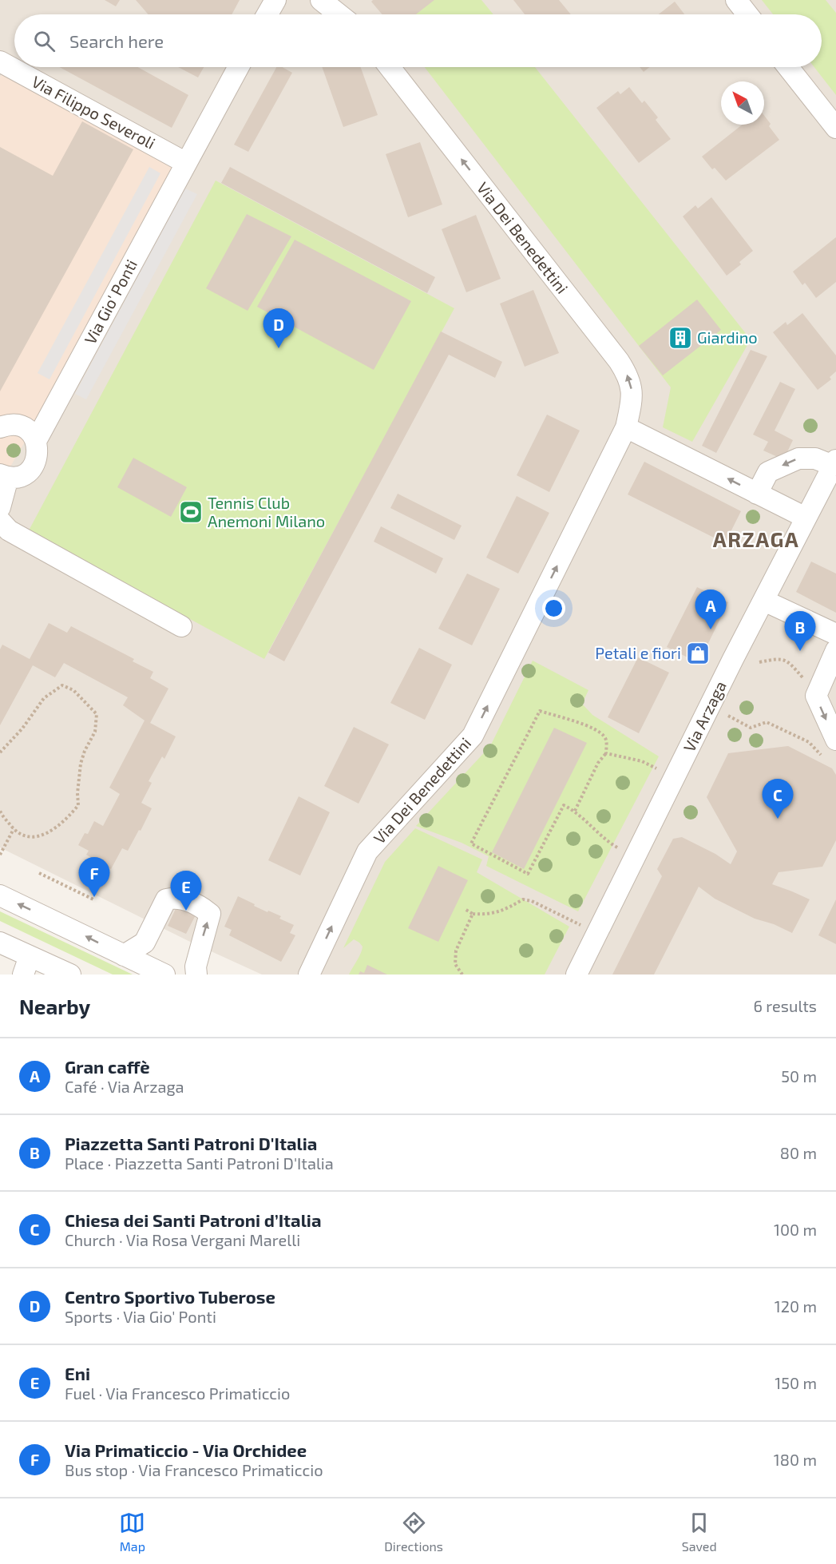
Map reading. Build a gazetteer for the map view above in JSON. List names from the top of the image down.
{
  "streets": {
    "street": [
      "Via Filippo Severoli",
      "Via Dei Benedettini",
      "Via Gio' Ponti",
      "Via Arzaga"
    ]
  },
  "crossings": [
    ["Via Filippo Severoli", "Via Gio' Ponti"]
  ],
  "one_way": ["Via Dei Benedettini"],
  "districts": ["ARZAGA"],
  "places": {
    "building": ["Giardino"],
    "sports": ["Tennis Club Anemoni Milano"],
    "shop": ["Petali e fiori"]
  },
  "north": "top left",
  "page": {
    "search": "Search here",
    "pins": [
      "D",
      "A",
      "B",
      "C",
      "F",
      "E"
    ],
    "heading": ["Nearby", "6 results"],
    "list": [
      {
        "mark": "A",
        "name": "Gran caffè",
        "note": "Café · Via Arzaga",
        "value": "50 m"
      },
      {
        "mark": "B",
        "name": "Piazzetta Santi Patroni D'Italia",
        "note": "Place · Piazzetta Santi Patroni D'Italia",
        "value": "80 m"
      },
      {
        "mark": "C",
        "name": "Chiesa dei Santi Patroni d’Italia",
        "note": "Church · Via Rosa Vergani Marelli",
        "value": "100 m"
      },
      {
        "mark": "D",
        "name": "Centro Sportivo Tuberose",
        "note": "Sports · Via Gio' Ponti",
        "value": "120 m"
      },
      {
        "mark": "E",
        "name": "Eni",
        "note": "Fuel · Via Francesco Primaticcio",
        "value": "150 m"
      },
      {
        "mark": "F",
        "name": "Via Primaticcio - Via Orchidee",
        "note": "Bus stop · Via Francesco Primaticcio",
        "value": "180 m"
      }
    ],
    "nav": ["Map", "Directions", "Saved"]
  }
}
